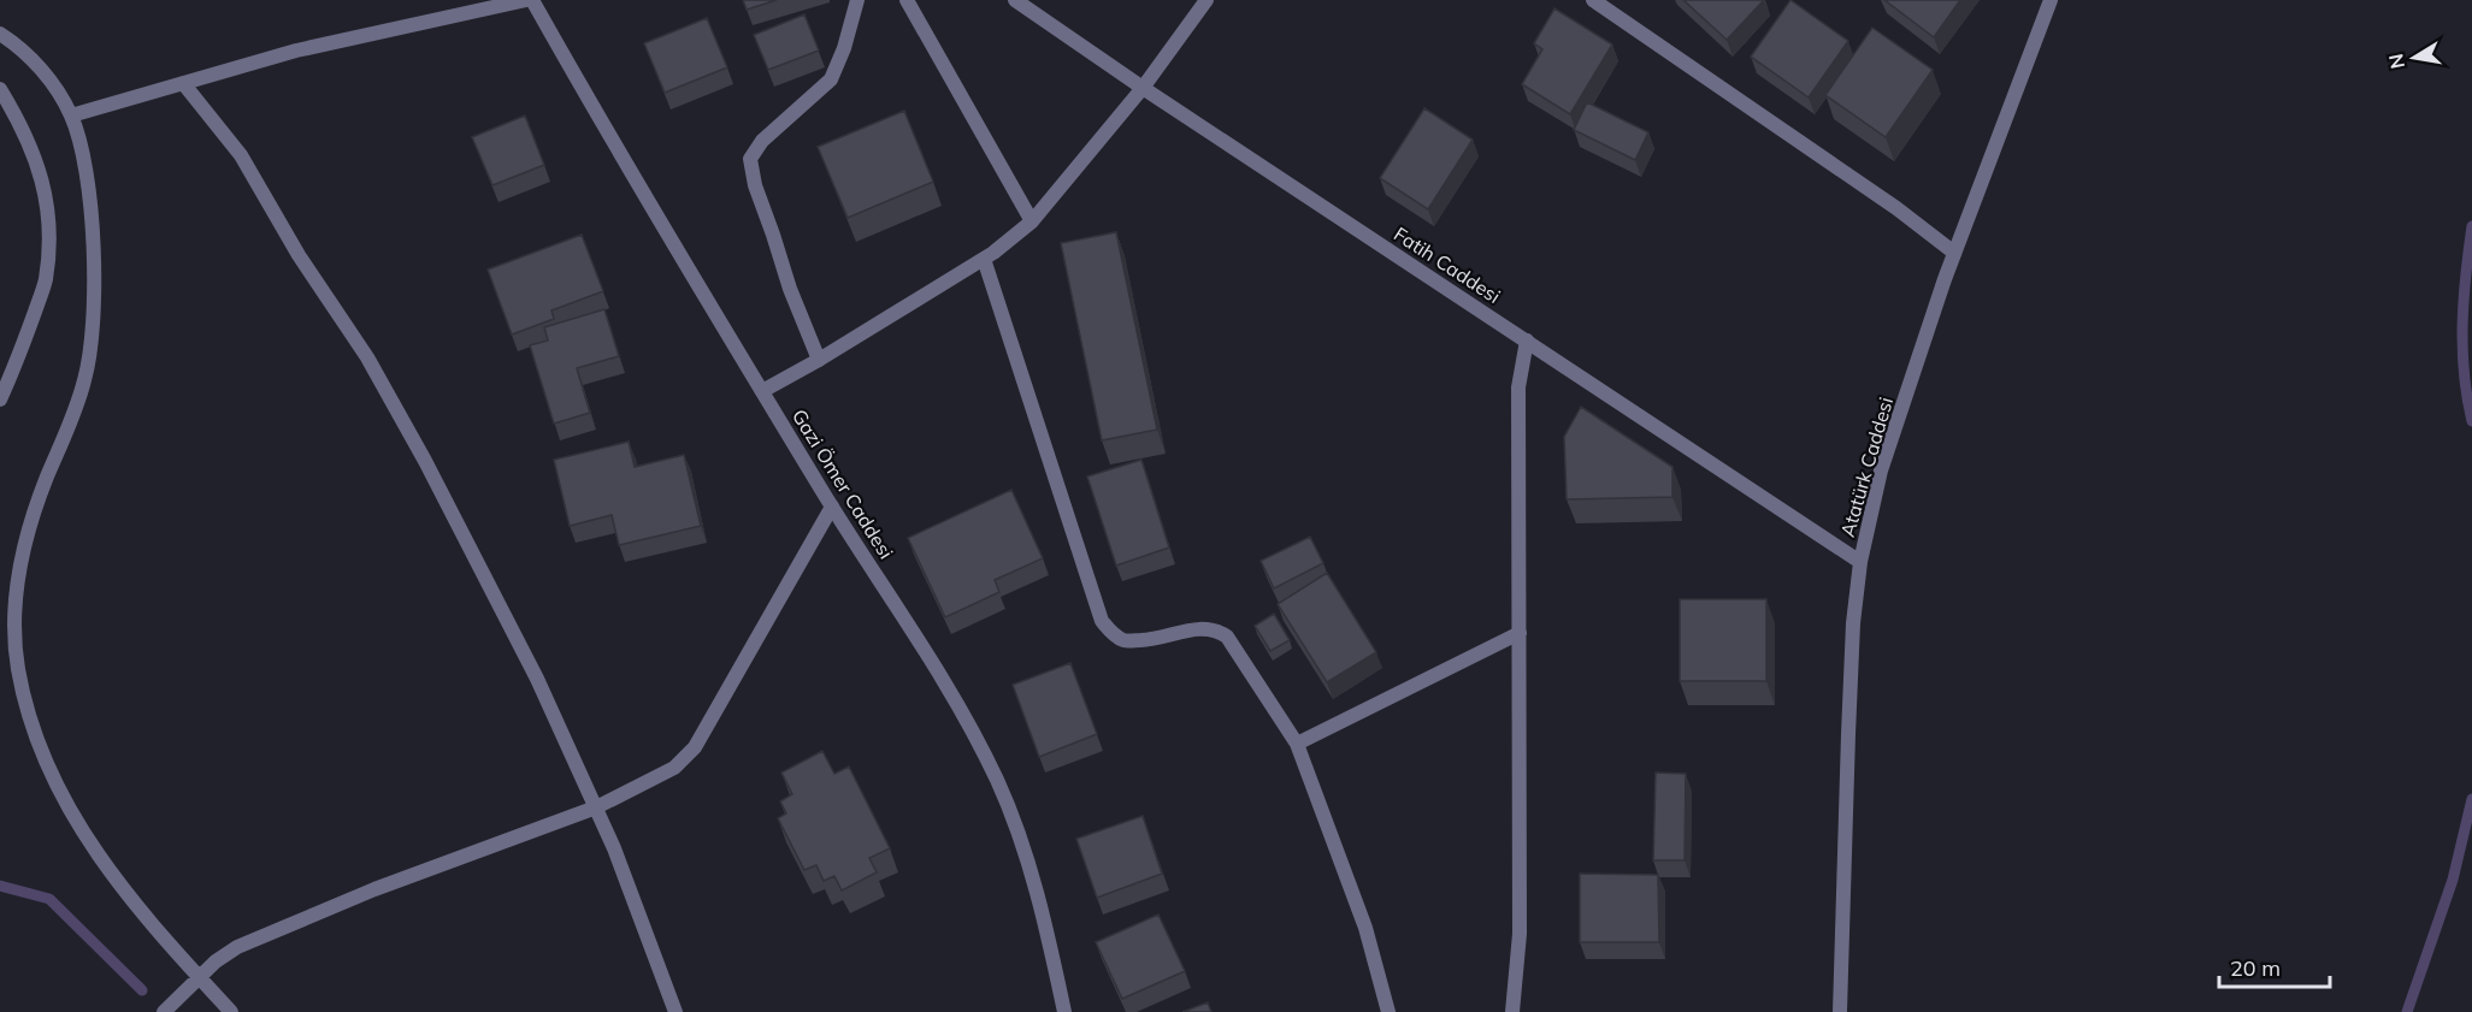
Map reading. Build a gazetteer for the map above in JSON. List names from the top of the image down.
{
  "streets": {
    "street": ["Fatih Caddesi", "Atatürk Caddesi", "Gazi Ömer Caddesi"]
  },
  "crossings": [
    ["Fatih Caddesi", "Atatürk Caddesi"]
  ],
  "scale_bar": "20 m",
  "north": "left"
}
